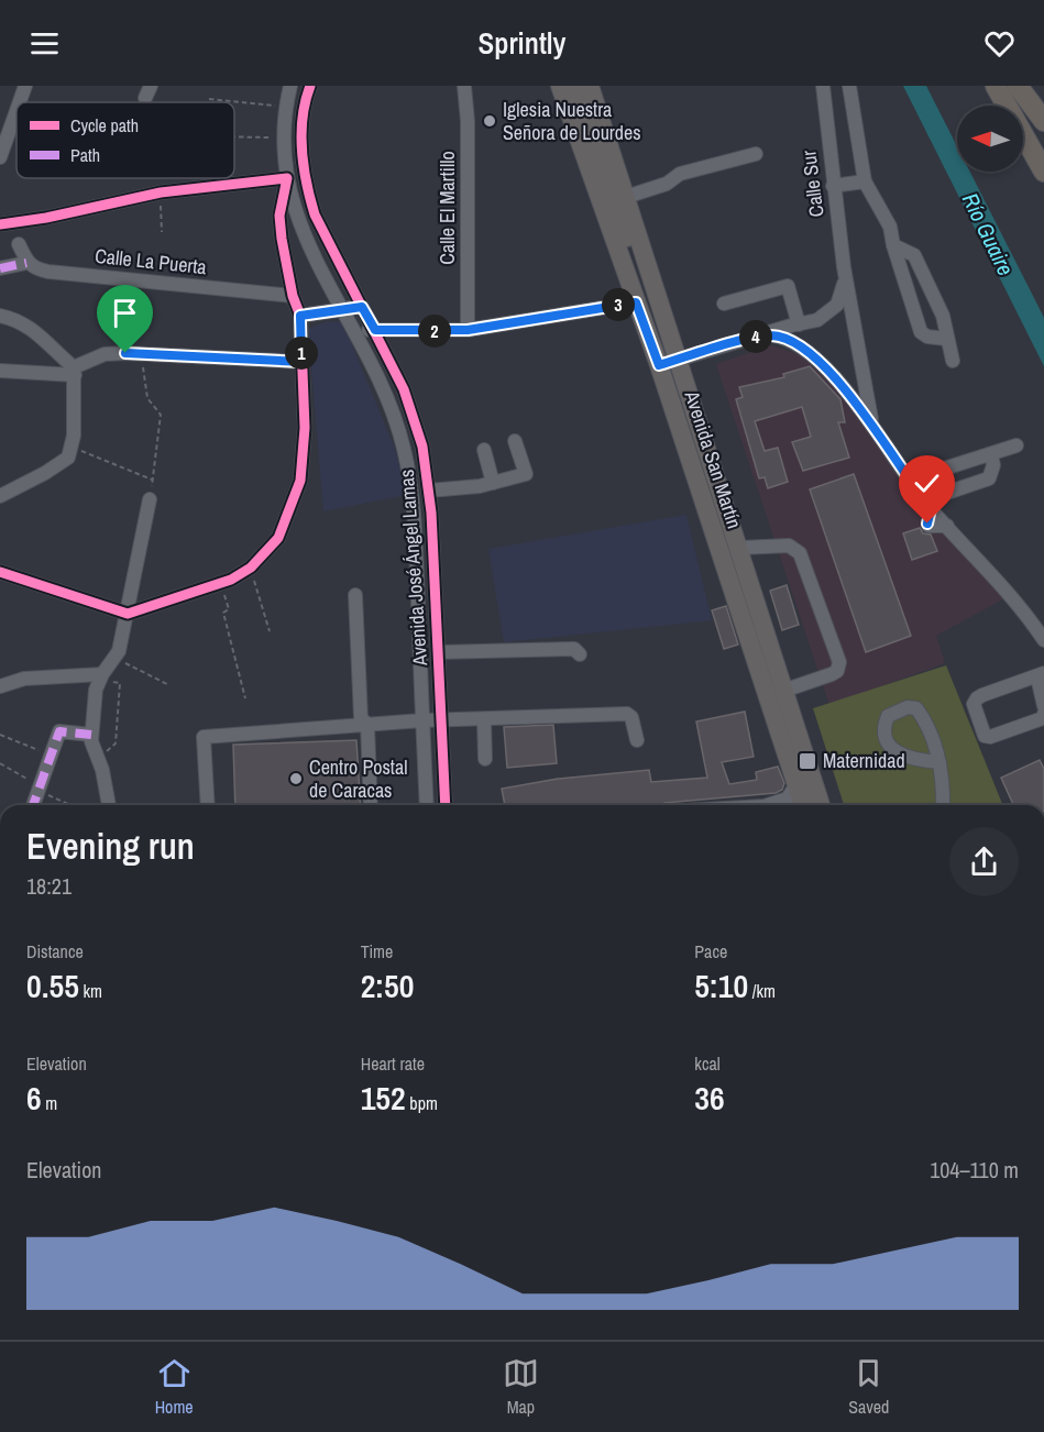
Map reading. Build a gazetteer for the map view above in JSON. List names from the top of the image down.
{
  "streets": {
    "main road": ["Avenida San Martín"],
    "street": [
      "Calle Sur",
      "Calle El Martillo",
      "Calle La Puerta",
      "Avenida José Ángel Lamas"
    ]
  },
  "crossings": [
    ["Calle Sur", "Avenida San Martín"]
  ],
  "water": ["Río Guaire"],
  "places": {
    "other": ["Iglesia Nuestra Señora de Lourdes", "Centro Postal de Caracas"],
    "transit": ["Maternidad"]
  },
  "legend": ["Cycle path", "Path"],
  "north": "left",
  "page": {
    "header": "Sprintly",
    "pins": [
      "3",
      "2",
      "4",
      "1"
    ],
    "heading": ["Evening run", "18:21"],
    "stats": [
      ["Distance", "0.55 km"],
      ["Time", "2:50"],
      ["Pace", "5:10 /km"],
      ["Elevation", "6 m"],
      ["Heart rate", "152 bpm"],
      ["kcal", "36"]
    ],
    "chart": ["Elevation", "104–110 m"],
    "tabs": ["Home", "Map", "Saved"]
  }
}
